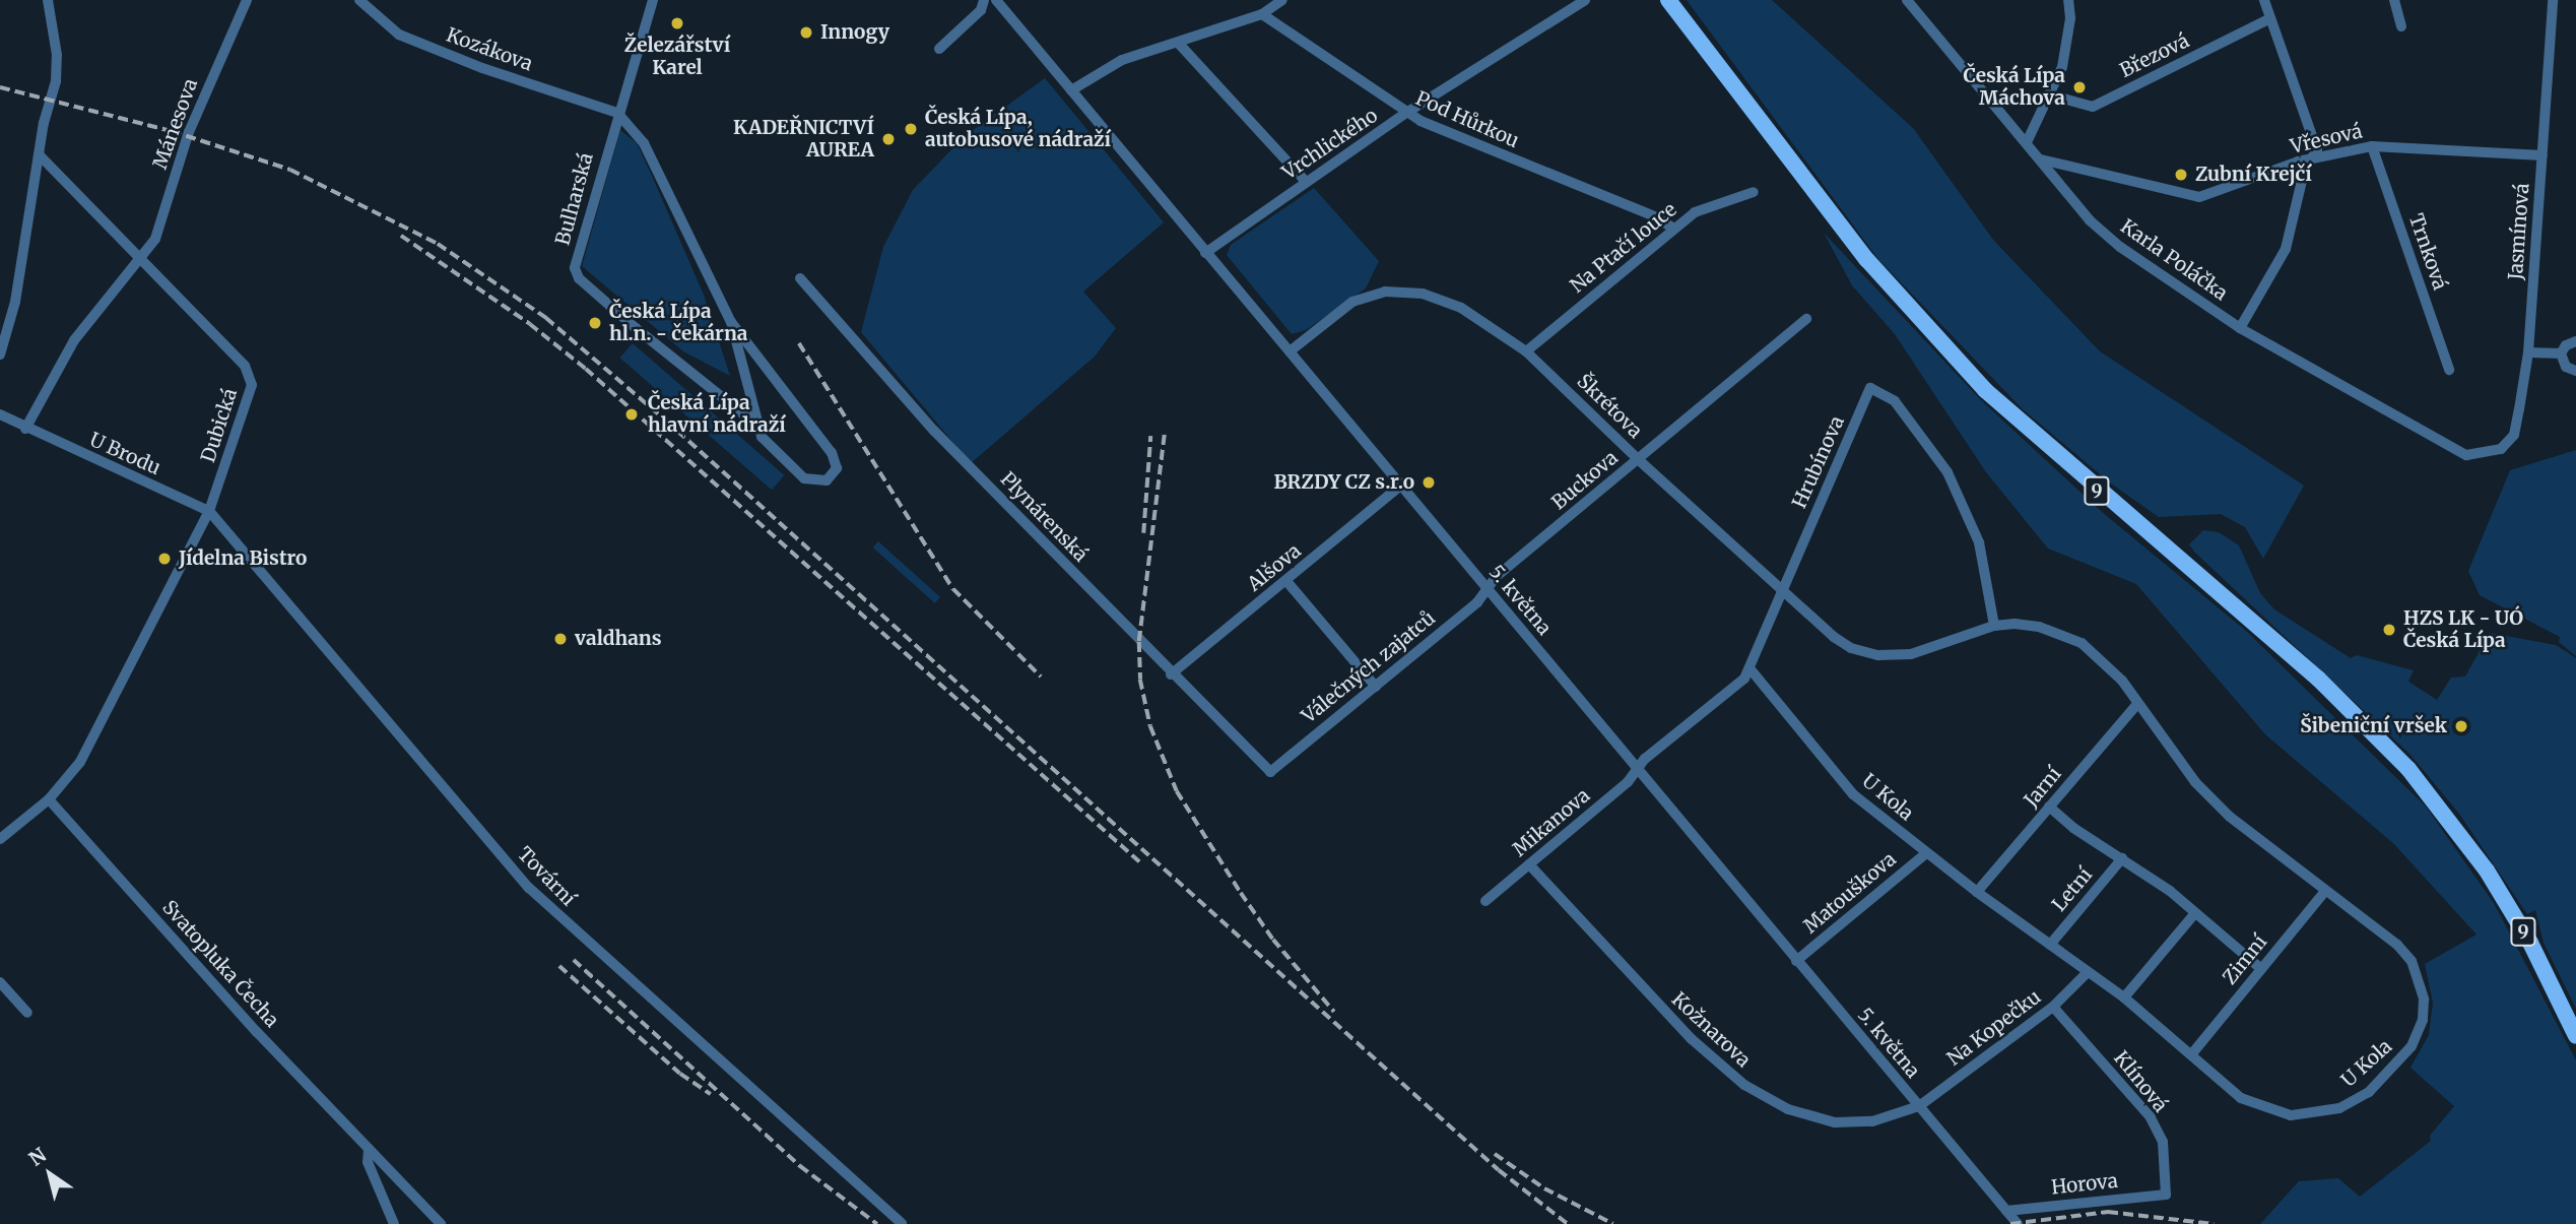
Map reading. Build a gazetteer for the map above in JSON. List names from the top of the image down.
{
  "streets": {
    "main road": ["9"],
    "street": [
      "Kozákova",
      "Březová",
      "Pod Hůrkou",
      "Mánesova",
      "Vřesová",
      "Vrchlického",
      "Bulharská",
      "Jasmínová",
      "Na Ptačí louce",
      "Trnková",
      "Karla Poláčka",
      "Škrétova",
      "Dubická",
      "U Brodu",
      "Hrubínova",
      "Buckova",
      "Plynárenská",
      "Alšova",
      "5. května",
      "Válečných zajatců",
      "Jarní",
      "U Kola",
      "Mikanova",
      "Tovární",
      "Letní",
      "Matouškova",
      "Zimní",
      "Svatopluka Čecha",
      "Na Kopečku",
      "Kožnarova",
      "Klínová",
      "Horova"
    ]
  },
  "crossings": [
    ["Kozákova", "Bulharská"],
    ["Pod Hůrkou", "Vrchlického"],
    ["Pod Hůrkou", "Na Ptačí louce"],
    ["Mánesova", "Dubická"],
    ["Mánesova", "U Brodu"],
    ["Vřesová", "Jasmínová"],
    ["Vřesová", "Trnková"],
    ["Vřesová", "Karla Poláčka"],
    ["Vrchlického", "5. května"],
    ["Jasmínová", "Karla Poláčka"],
    ["Na Ptačí louce", "Škrétova"],
    ["Škrétova", "Hrubínova"],
    ["Škrétova", "Buckova"],
    ["Škrétova", "5. května"],
    ["Škrétova", "U Kola"],
    ["Dubická", "U Brodu"],
    ["Dubická", "Tovární"],
    ["Dubická", "Svatopluka Čecha"],
    ["U Brodu", "Tovární"],
    ["Hrubínova", "5. května"],
    ["Hrubínova", "U Kola"],
    ["Hrubínova", "Mikanova"],
    ["Buckova", "5. května"],
    ["Buckova", "Válečných zajatců"],
    ["Plynárenská", "Alšova"],
    ["Plynárenská", "Válečných zajatců"],
    ["Alšova", "5. května"],
    ["5. května", "Válečných zajatců"],
    ["5. května", "Mikanova"],
    ["5. května", "Matouškova"],
    ["5. května", "Na Kopečku"],
    ["5. května", "Kožnarova"],
    ["5. května", "Horova"],
    ["Jarní", "U Kola"],
    ["U Kola", "Letní"],
    ["U Kola", "Matouškova"],
    ["U Kola", "Zimní"],
    ["U Kola", "Na Kopečku"],
    ["Mikanova", "Kožnarova"],
    ["Na Kopečku", "Kožnarova"],
    ["Na Kopečku", "Klínová"],
    ["Klínová", "Horova"]
  ],
  "places": [
    "Železářství Karel",
    "Innogy",
    "Česká Lípa Máchova",
    "Česká Lípa, autobusové nádraží",
    "KADEŘNICTVÍ AUREA",
    "Zubní Krejčí",
    "Česká Lípa hl.n. - čekárna",
    "Česká Lípa hlavní nádraží",
    "BRZDY CZ s.r.o",
    "Jídelna Bistro",
    "HZS LK - UÓ Česká Lípa",
    "valdhans",
    "Šibeniční vršek"
  ],
  "north": "top left"
}
